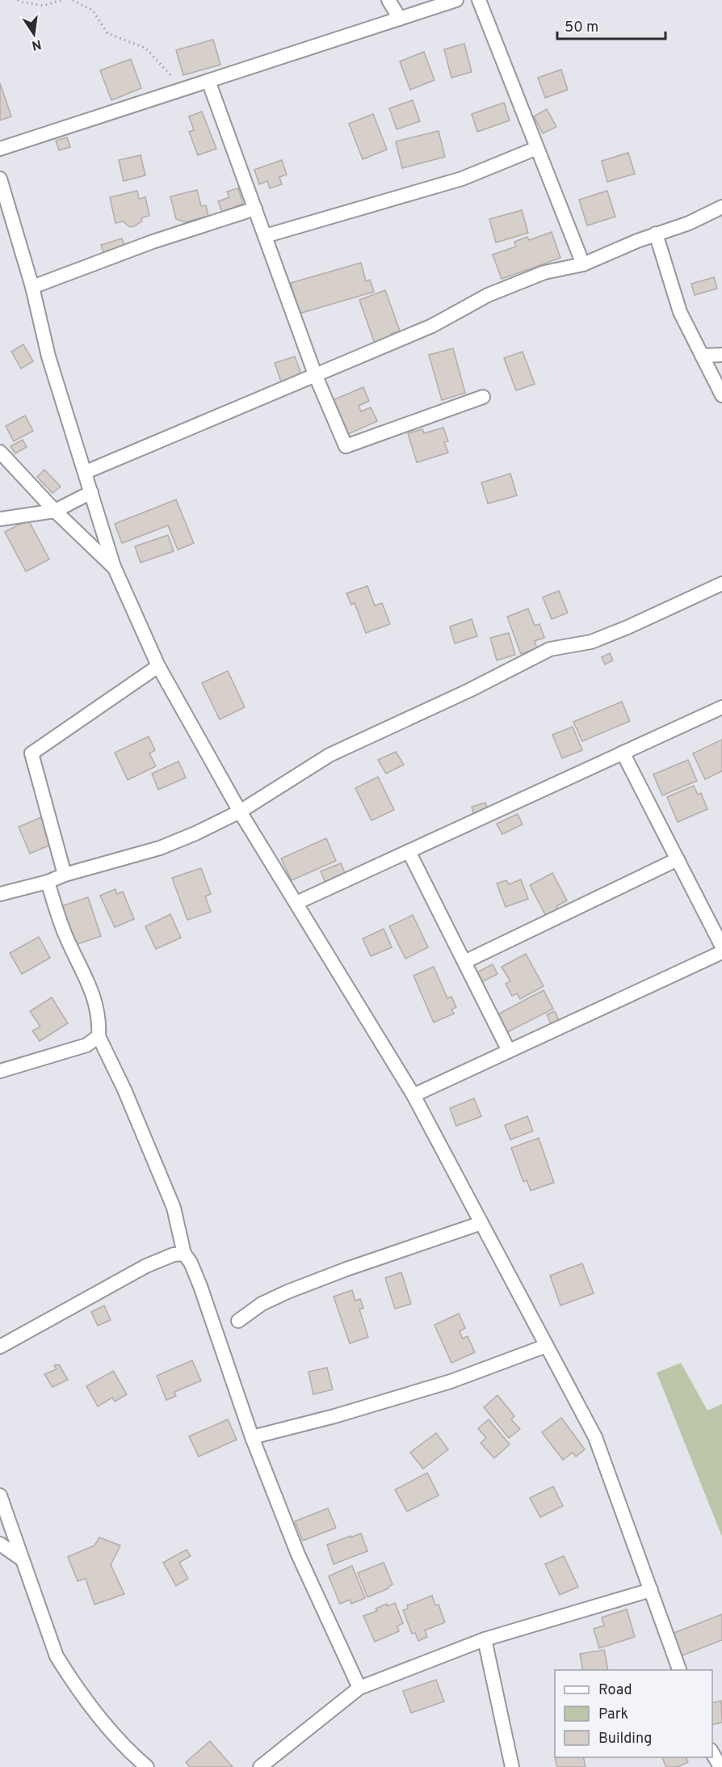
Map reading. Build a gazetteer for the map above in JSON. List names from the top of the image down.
{
  "legend": ["Road", "Park", "Building"],
  "scale_bar": "50 m",
  "north": "bottom"
}
